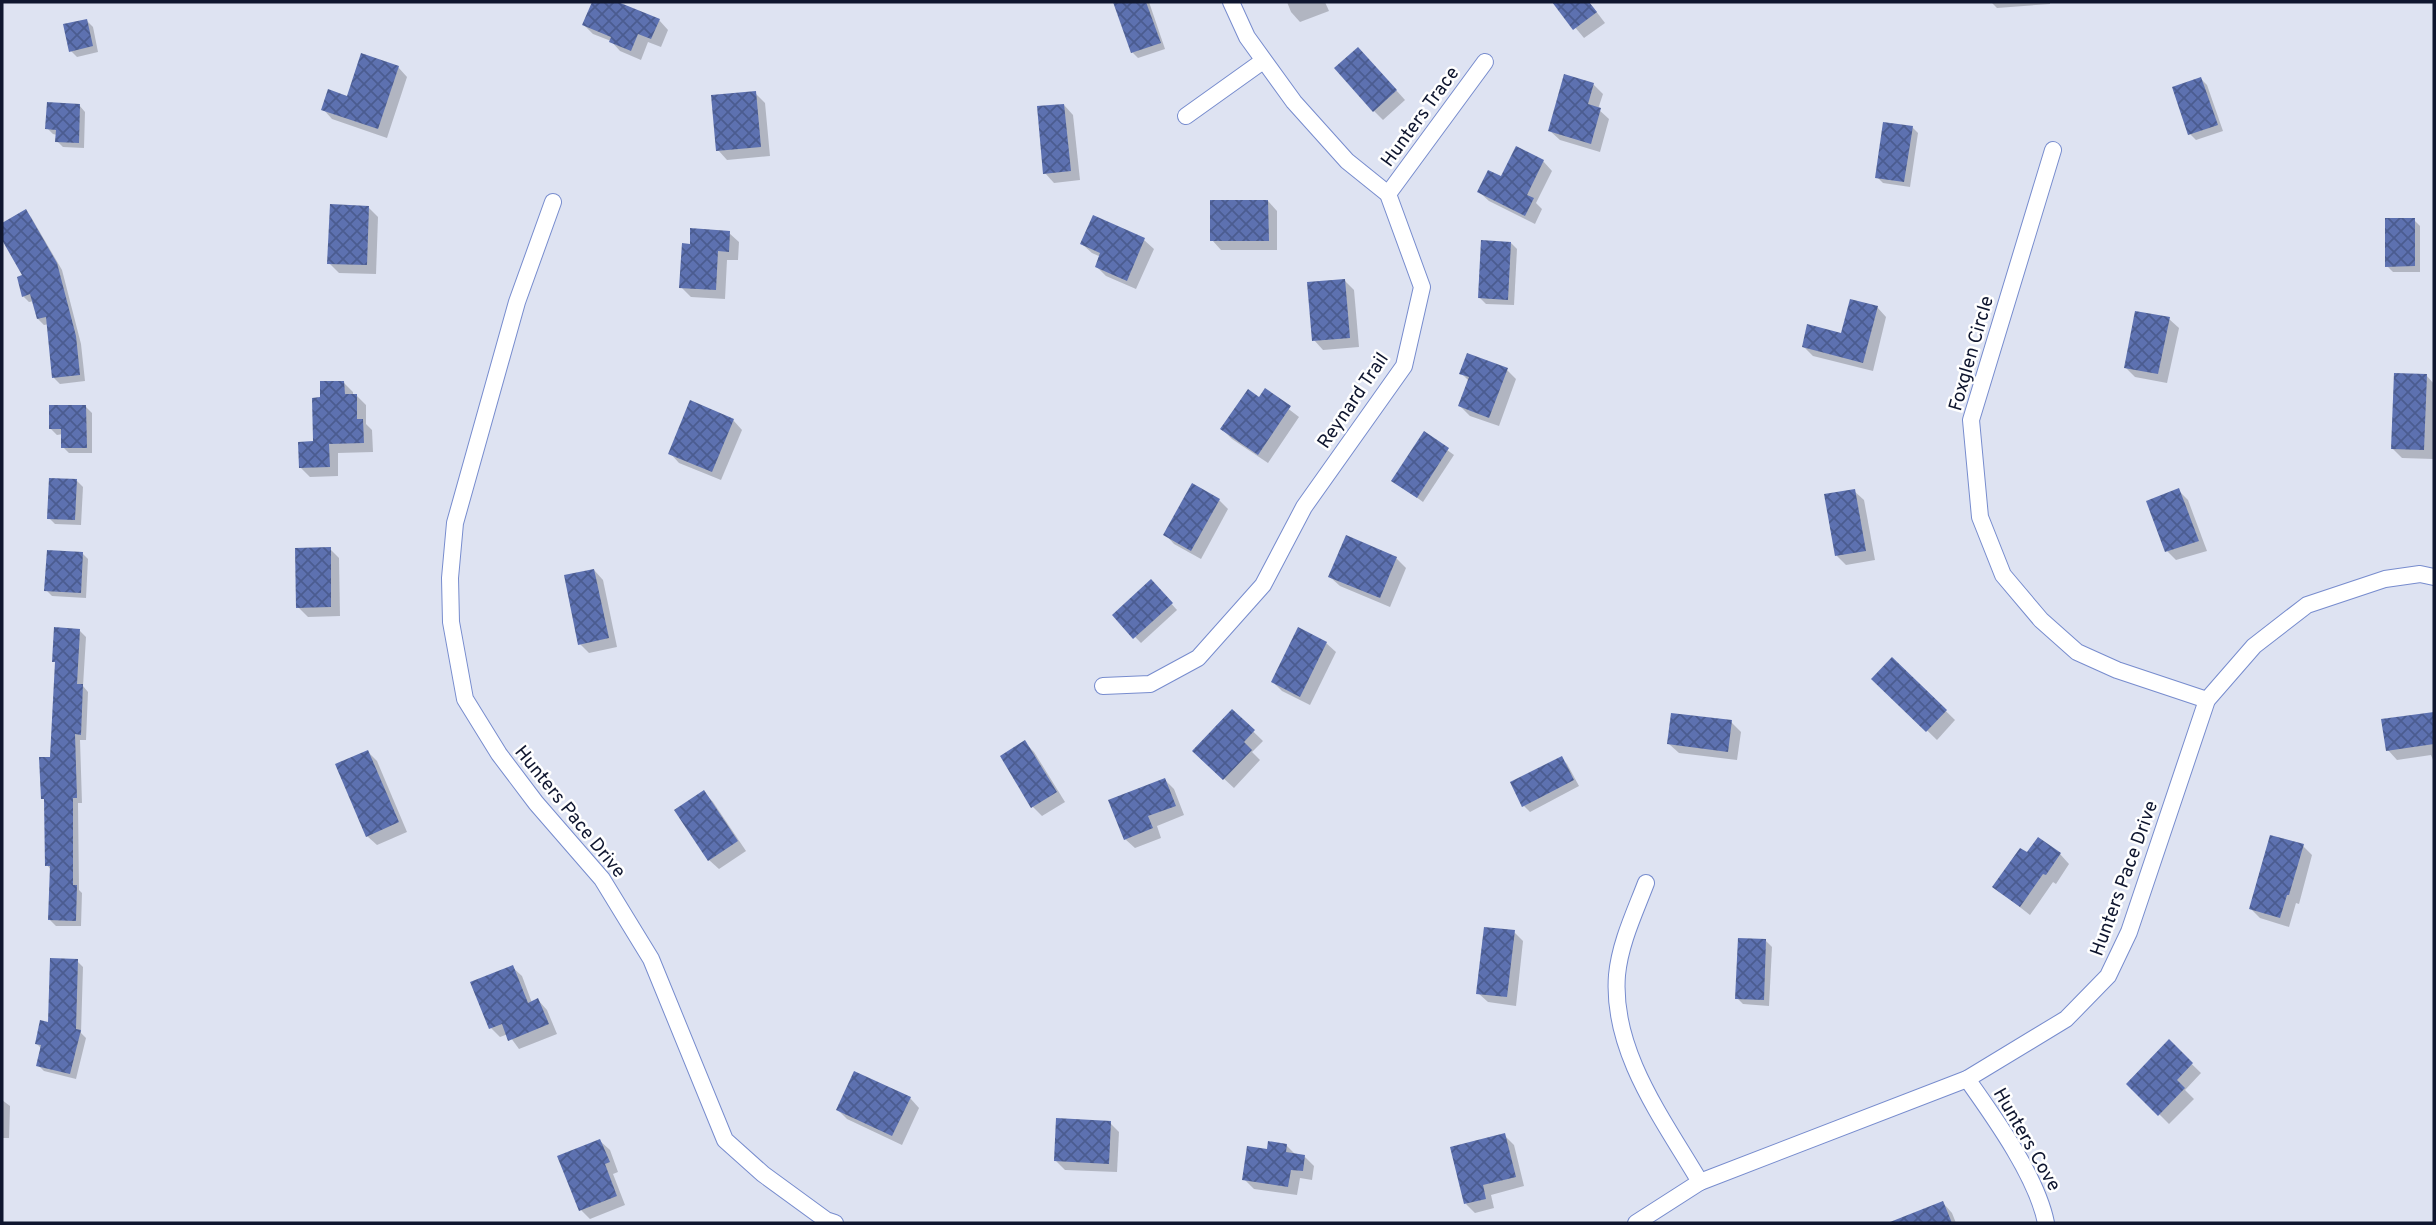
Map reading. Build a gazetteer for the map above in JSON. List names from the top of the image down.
{
  "streets": {
    "street": [
      "Hunters Trace",
      "Foxglen Circle",
      "Reynard Trail",
      "Hunters Pace Drive",
      "Hunters Cove"
    ]
  },
  "crossings": [
    ["Hunters Trace", "Reynard Trail"],
    ["Foxglen Circle", "Hunters Pace Drive"],
    ["Hunters Pace Drive", "Hunters Cove"]
  ]
}
